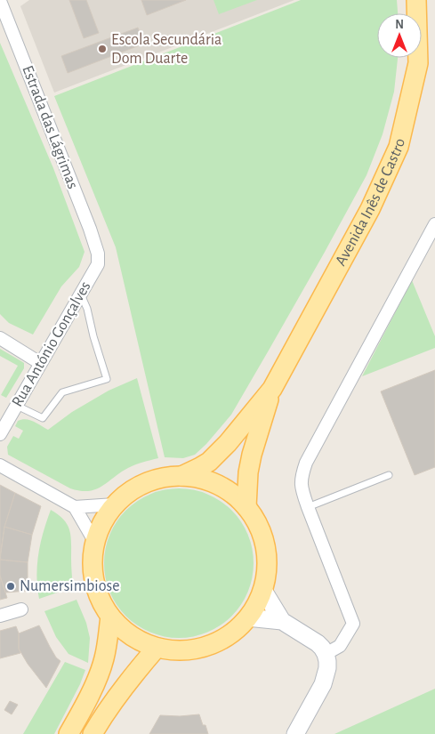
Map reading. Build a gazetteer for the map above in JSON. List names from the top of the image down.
{
  "streets": {
    "main road": ["Avenida Inês de Castro"],
    "street": ["Estrada das Lágrimas", "Rua António Gonçalves"]
  },
  "crossings": [
    ["Estrada das Lágrimas", "Rua António Gonçalves"]
  ],
  "places": ["Escola Secundária Dom Duarte", "Numersimbiose"],
  "north": "top"
}
